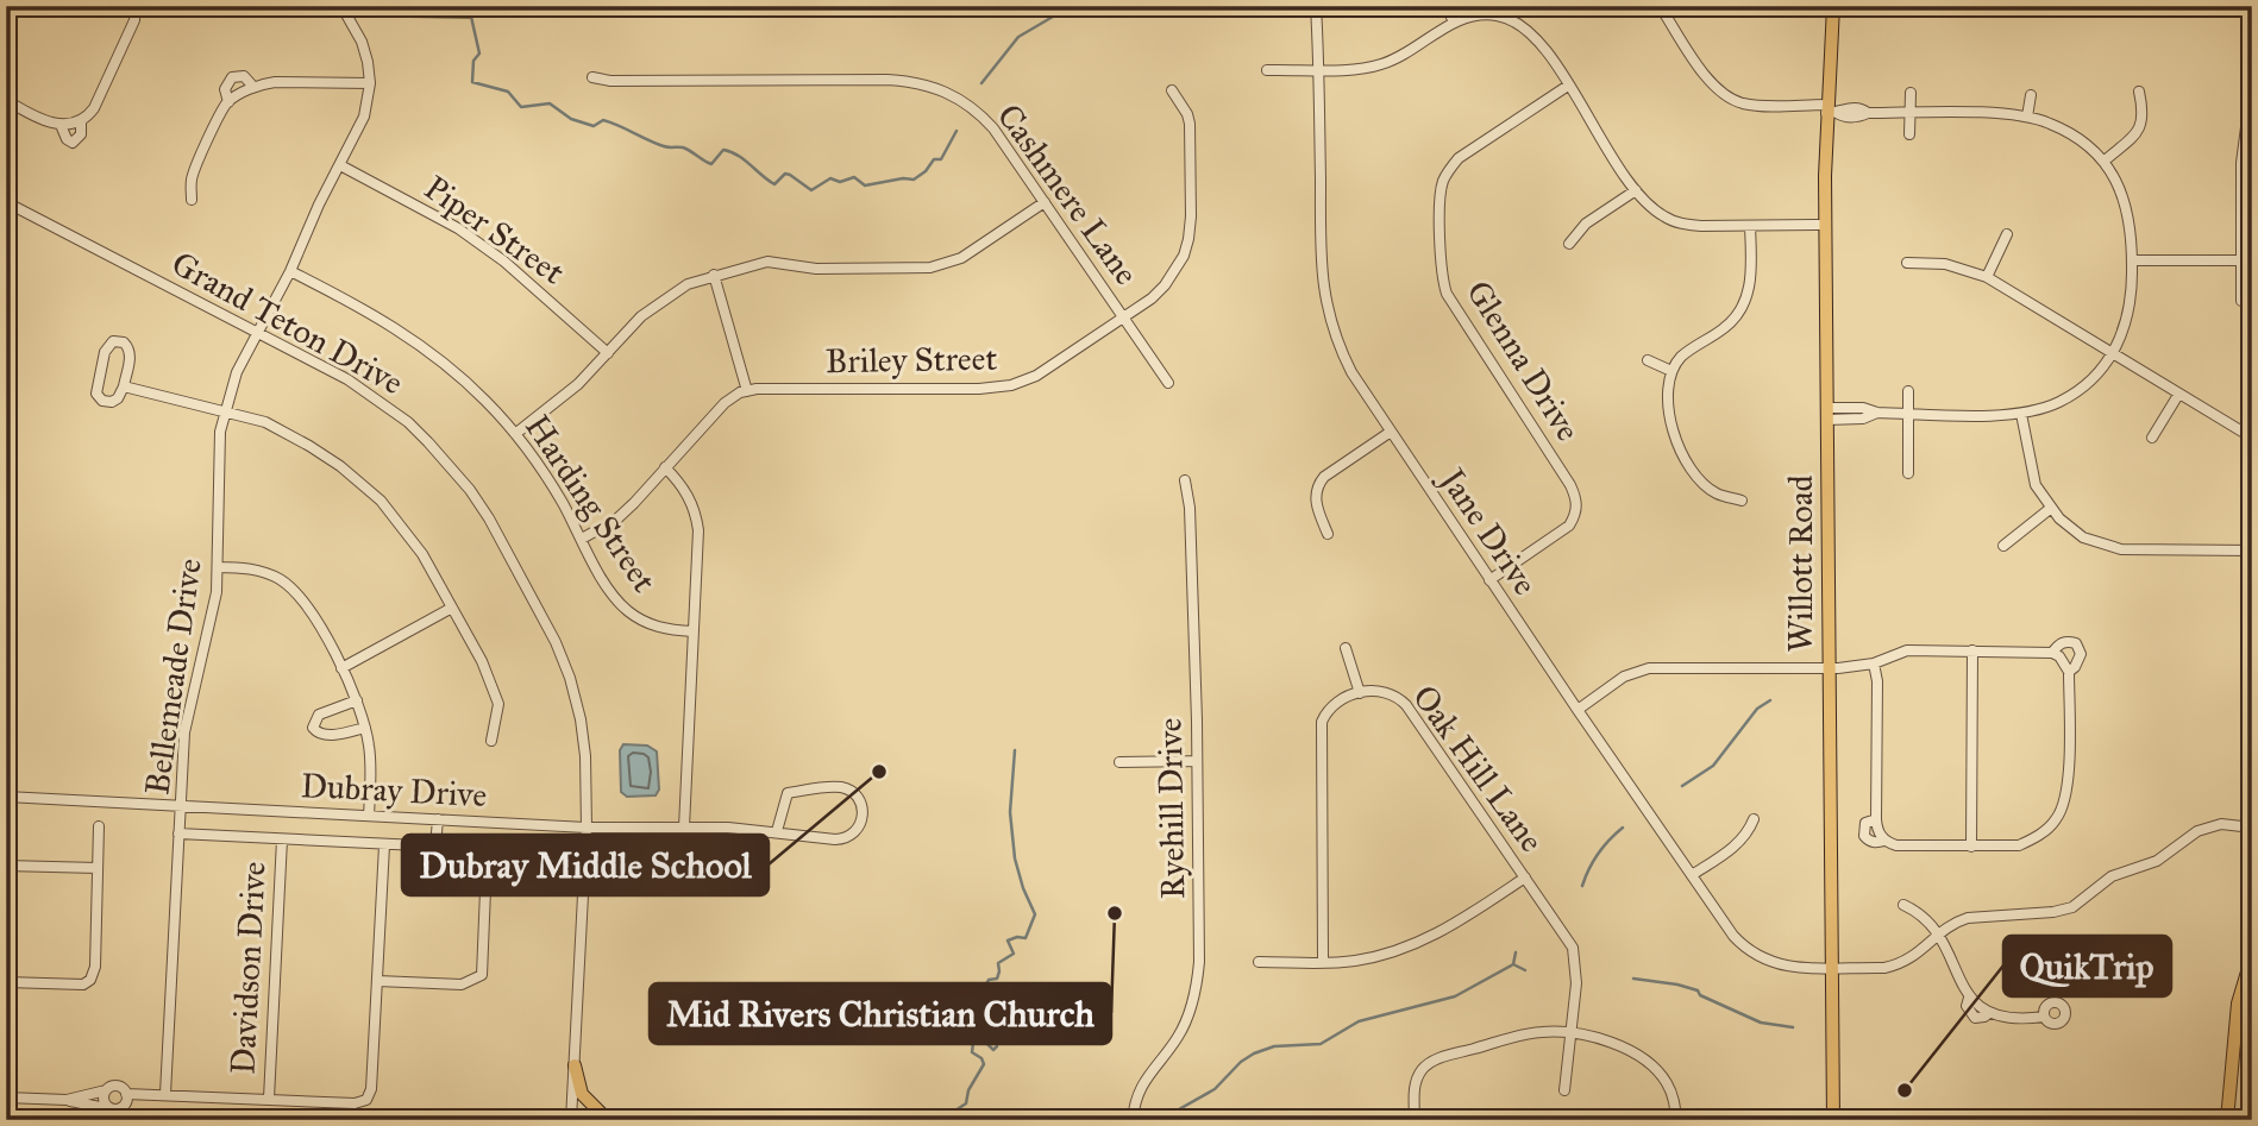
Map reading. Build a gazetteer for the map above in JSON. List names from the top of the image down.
{
  "streets": {
    "main road": ["Willott Road"],
    "street": [
      "Cashmere Lane",
      "Piper Street",
      "Grand Teton Drive",
      "Briley Street",
      "Glenna Drive",
      "Harding Street",
      "Jane Drive",
      "Bellemeade Drive",
      "Oak Hill Lane",
      "Dubray Drive",
      "Ryehill Drive",
      "Davidson Drive"
    ]
  },
  "crossings": [
    ["Cashmere Lane", "Briley Street"],
    ["Piper Street", "Bellemeade Drive"],
    ["Grand Teton Drive", "Bellemeade Drive"],
    ["Grand Teton Drive", "Dubray Drive"],
    ["Glenna Drive", "Jane Drive"],
    ["Harding Street", "Bellemeade Drive"],
    ["Jane Drive", "Willott Road"],
    ["Bellemeade Drive", "Dubray Drive"]
  ],
  "places": ["Dubray Middle School", "Mid Rivers Christian Church", "QuikTrip"]
}
